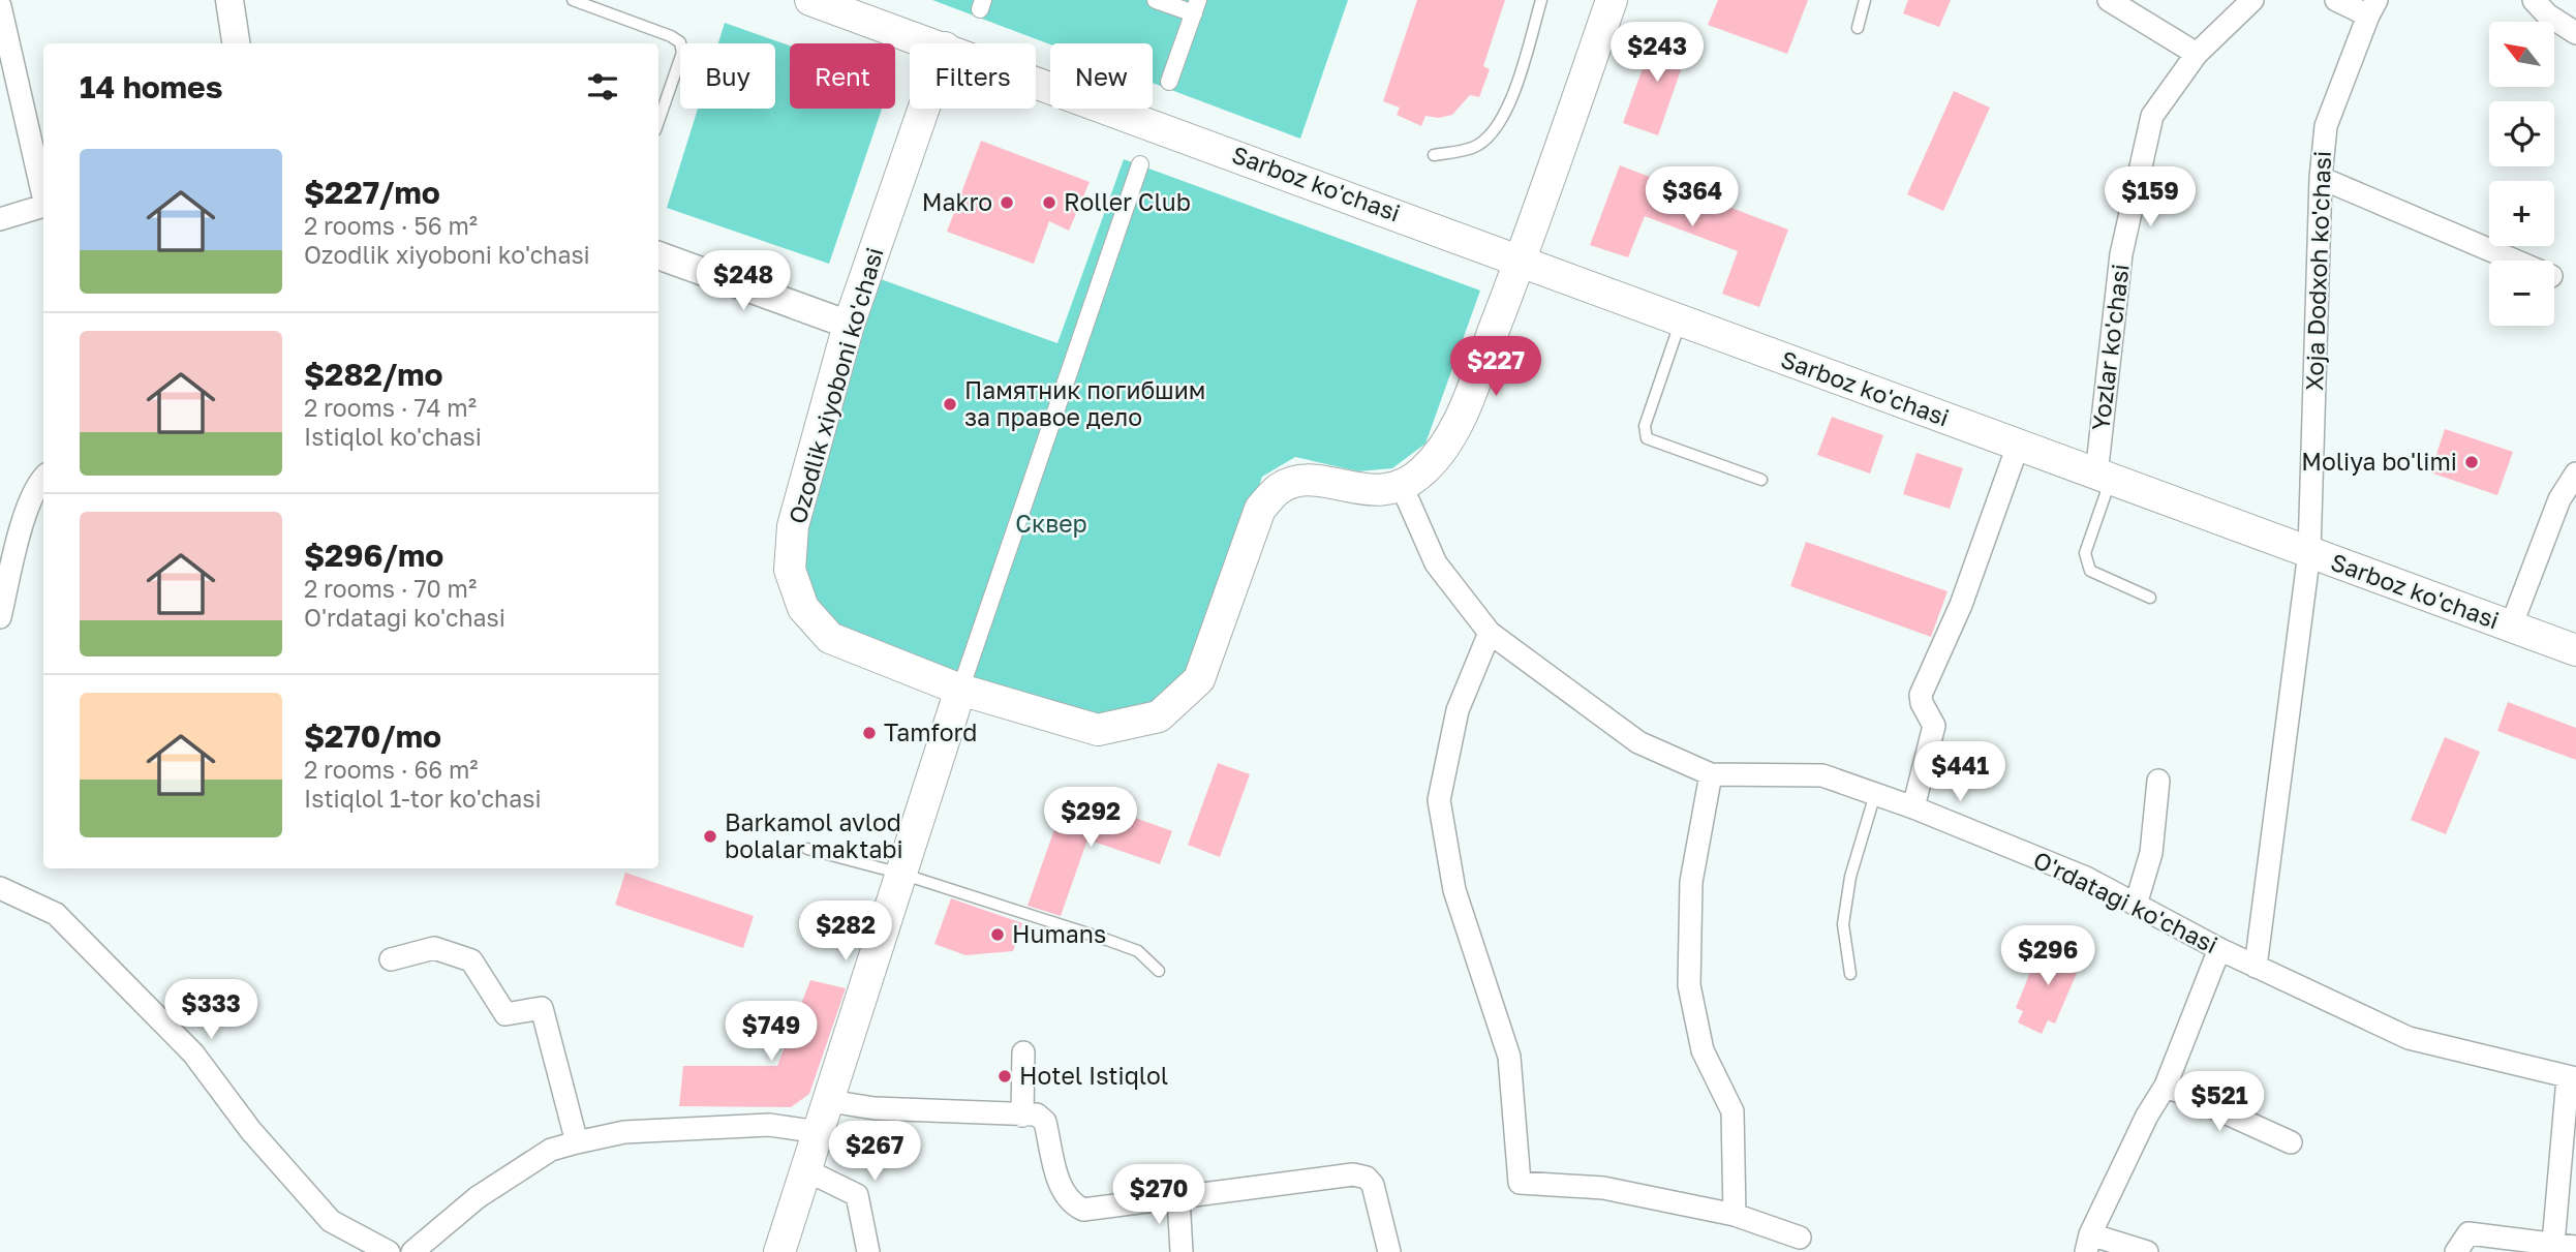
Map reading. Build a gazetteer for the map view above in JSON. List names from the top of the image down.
{
  "streets": {
    "main road": ["Sarboz ko'chasi", "Ozodlik xiyoboni ko'chasi"],
    "street": ["Xoja Dodxoh ko'chasi", "Yozlar ko'chasi", "O'rdatagi ko'chasi"]
  },
  "crossings": [
    ["Sarboz ko'chasi", "Xoja Dodxoh ko'chasi"],
    ["Sarboz ko'chasi", "Yozlar ko'chasi"],
    ["Xoja Dodxoh ko'chasi", "O'rdatagi ko'chasi"],
    ["Ozodlik xiyoboni ko'chasi", "O'rdatagi ko'chasi"]
  ],
  "parks": ["Сквер"],
  "places": [
    "Makro",
    "Roller Club",
    "Памятник погибшим за правое дело",
    "Moliya bo'limi",
    "Tamford",
    "Barkamol avlod bolalar maktabi",
    "Humans",
    "Hotel Istiqlol"
  ],
  "north": "top left",
  "page": {
    "map_buttons": ["+", "−"],
    "price": [
      "$243",
      "$364",
      "$159",
      "$248",
      "$227",
      "$441",
      "$292",
      "$282",
      "$296",
      "$333",
      "$749",
      "$521",
      "$267",
      "$270"
    ],
    "chip": [
      "Buy",
      "Rent",
      "Filters",
      "New"
    ],
    "heading": "14 homes",
    "list": [
      {
        "name": "$227/mo",
        "note": "2 rooms · 56 m² · Ozodlik xiyoboni ko'chasi"
      },
      {
        "name": "$282/mo",
        "note": "2 rooms · 74 m² · Istiqlol ko'chasi"
      },
      {
        "name": "$296/mo",
        "note": "2 rooms · 70 m² · O'rdatagi ko'chasi"
      },
      {
        "name": "$270/mo",
        "note": "2 rooms · 66 m² · Istiqlol 1-tor ko'chasi"
      }
    ]
  }
}
